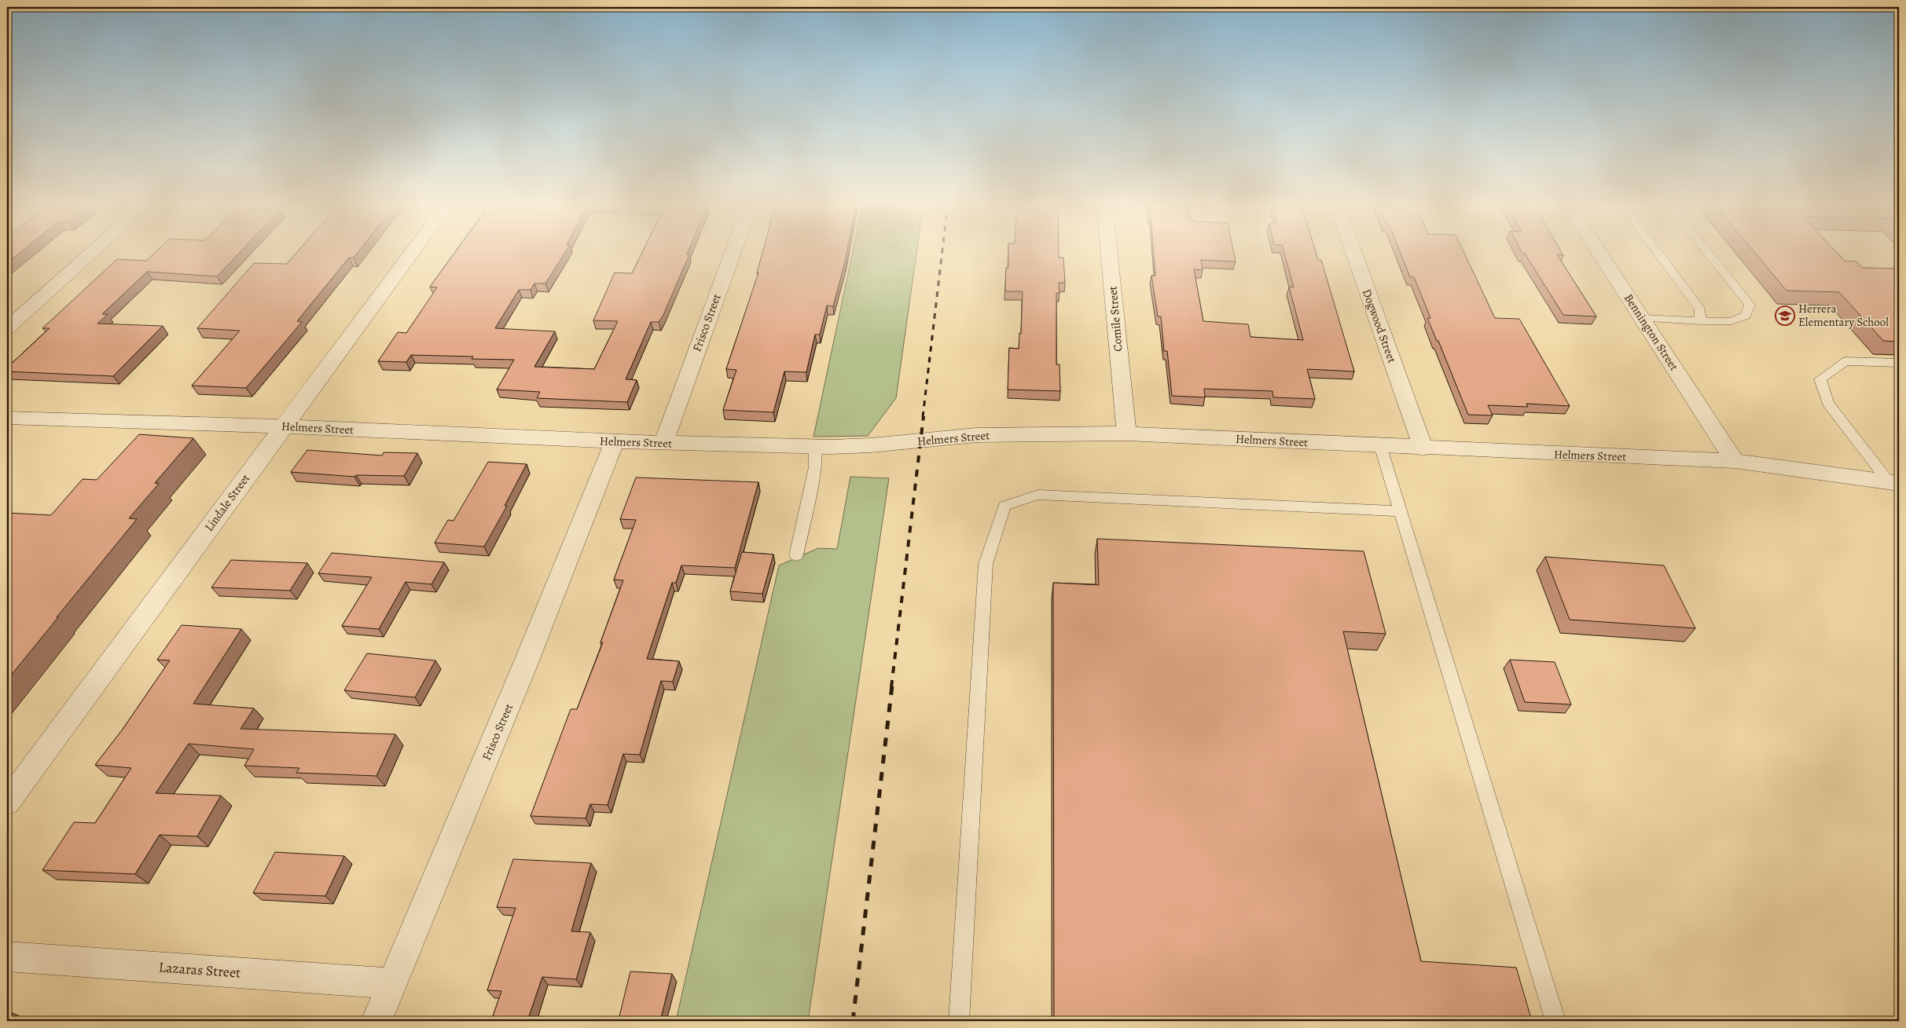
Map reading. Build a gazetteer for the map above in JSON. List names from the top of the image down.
{
  "streets": {
    "street": [
      "Comile Street",
      "Frisco Street",
      "Dogwood Street",
      "Bennington Street",
      "Helmers Street",
      "Lindale Street",
      "Lazaras Street"
    ]
  },
  "crossings": [
    ["Comile Street", "Helmers Street"],
    ["Frisco Street", "Helmers Street"],
    ["Frisco Street", "Lazaras Street"],
    ["Dogwood Street", "Helmers Street"],
    ["Bennington Street", "Helmers Street"],
    ["Helmers Street", "Lindale Street"]
  ],
  "places": {
    "school or university": ["Herrera Elementary School"]
  }
}
